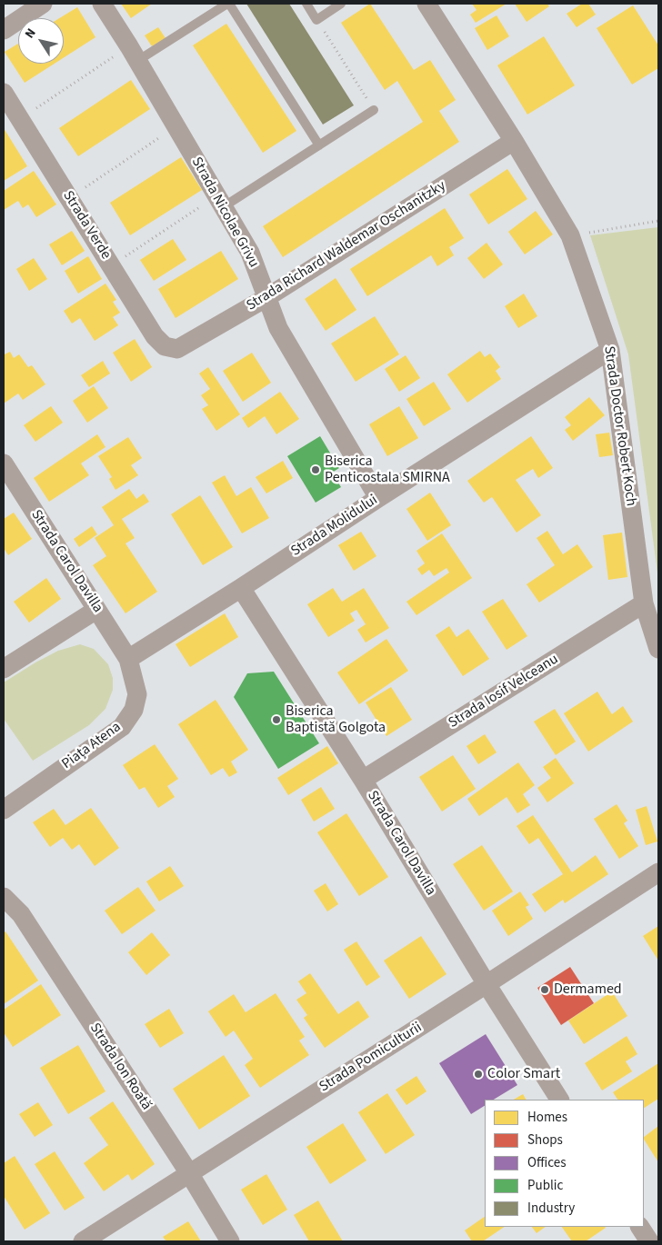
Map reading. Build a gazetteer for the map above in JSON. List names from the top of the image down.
{
  "streets": {
    "street": [
      "Strada Nicolae Grivu",
      "Strada Verde",
      "Strada Richard Waldemar Oschanitzky",
      "Strada Doctor Robert Koch",
      "Strada Molidului",
      "Strada Carol Davilla",
      "Strada Iosif Velceanu",
      "Piața Atena",
      "Strada Pomiculturii",
      "Strada Ion Roată"
    ]
  },
  "crossings": [
    ["Strada Nicolae Grivu", "Strada Richard Waldemar Oschanitzky"],
    ["Strada Nicolae Grivu", "Strada Molidului"],
    ["Strada Verde", "Strada Richard Waldemar Oschanitzky"],
    ["Strada Richard Waldemar Oschanitzky", "Strada Doctor Robert Koch"],
    ["Strada Doctor Robert Koch", "Strada Molidului"],
    ["Strada Doctor Robert Koch", "Strada Iosif Velceanu"],
    ["Strada Molidului", "Strada Carol Davilla"],
    ["Strada Molidului", "Piața Atena"],
    ["Strada Carol Davilla", "Strada Iosif Velceanu"],
    ["Strada Carol Davilla", "Piața Atena"],
    ["Strada Carol Davilla", "Strada Pomiculturii"],
    ["Strada Pomiculturii", "Strada Ion Roată"]
  ],
  "places": [
    "Biserica Penticostala SMIRNA",
    "Biserica Baptistă Golgota",
    "Dermamed",
    "Color Smart"
  ],
  "legend": [
    "Homes",
    "Shops",
    "Offices",
    "Public",
    "Industry"
  ],
  "north": "top left"
}
